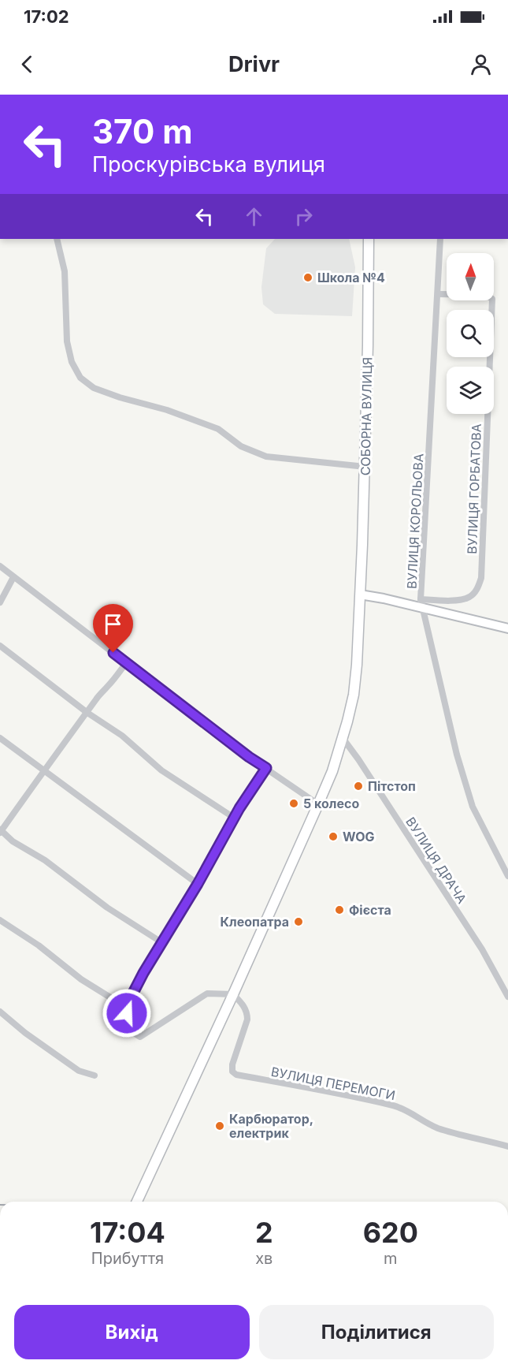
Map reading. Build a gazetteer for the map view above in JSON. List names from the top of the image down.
{
  "streets": {
    "main road": ["СОБОРНА ВУЛИЦЯ"],
    "street": [
      "ВУЛИЦЯ ГОРБАТОВА",
      "ВУЛИЦЯ КОРОЛЬОВА",
      "ВУЛИЦЯ ДРАЧА",
      "ВУЛИЦЯ ПЕРЕМОГИ"
    ]
  },
  "crossings": [
    ["СОБОРНА ВУЛИЦЯ", "ВУЛИЦЯ ДРАЧА"],
    ["СОБОРНА ВУЛИЦЯ", "ВУЛИЦЯ ПЕРЕМОГИ"],
    ["ВУЛИЦЯ ГОРБАТОВА", "ВУЛИЦЯ КОРОЛЬОВА"]
  ],
  "places": [
    "Школа №4",
    "Пітстоп",
    "5 колесо",
    "WOG",
    "Фієста",
    "Клеопатра",
    "Карбюратор, електрик"
  ],
  "north": "top",
  "page": {
    "status": "17:02",
    "header": "Drivr",
    "turn": ["370 m", "Проскурівська вулиця"],
    "eta": [
      "17:04",
      "Прибуття",
      "2",
      "хв",
      "620",
      "m"
    ],
    "buttons": ["Вихід", "Поділитися"]
  }
}
